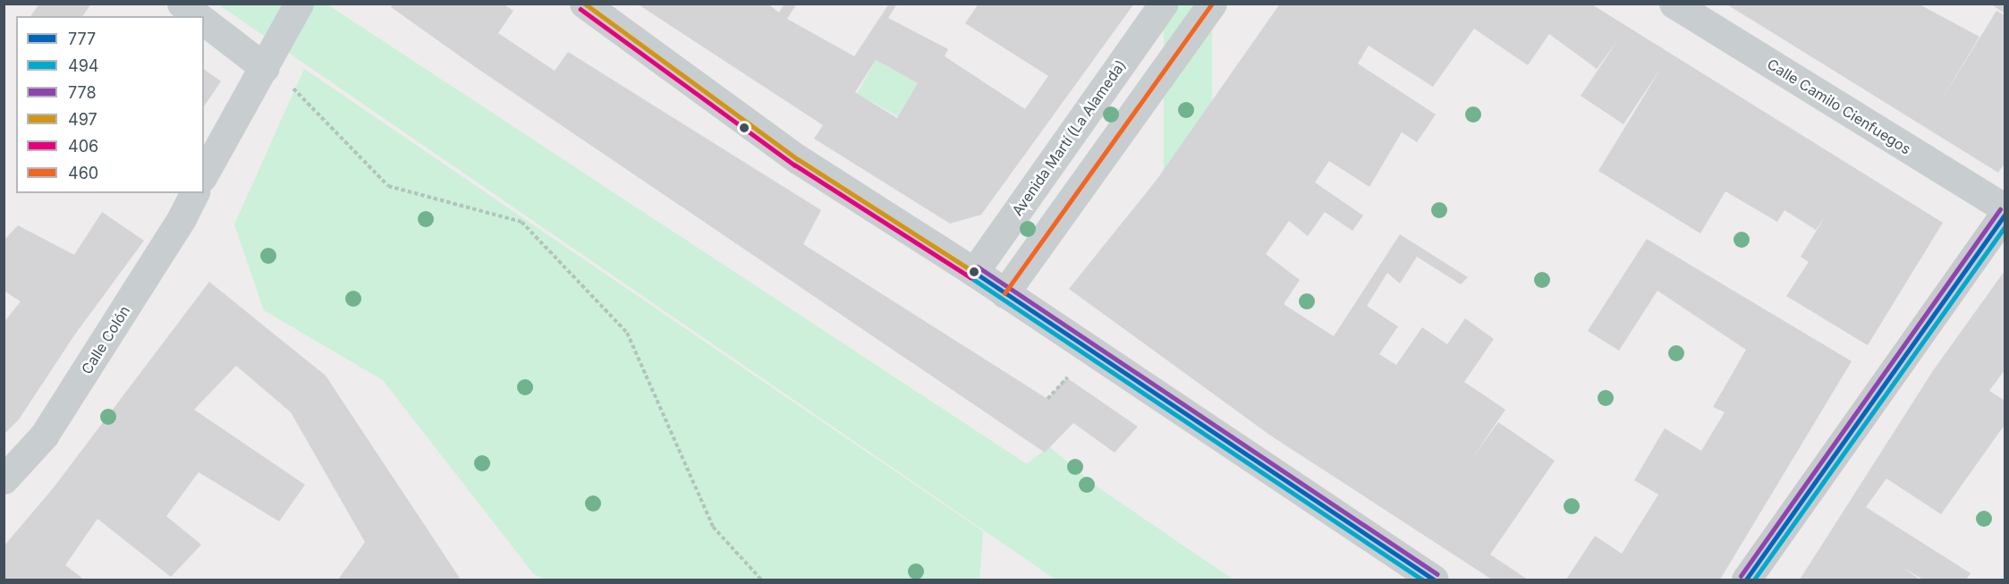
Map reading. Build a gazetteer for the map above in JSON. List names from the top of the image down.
{
  "streets": {
    "street": ["Calle Camilo Cienfuegos", "Avenida Martí (La Alameda)", "Calle Colón"]
  },
  "lines": [
    "transit line 497",
    "transit line 460",
    "transit line 406",
    "transit line 778",
    "transit line 777",
    "transit line 494"
  ],
  "legend": [
    "777",
    "494",
    "778",
    "497",
    "406",
    "460"
  ]
}
